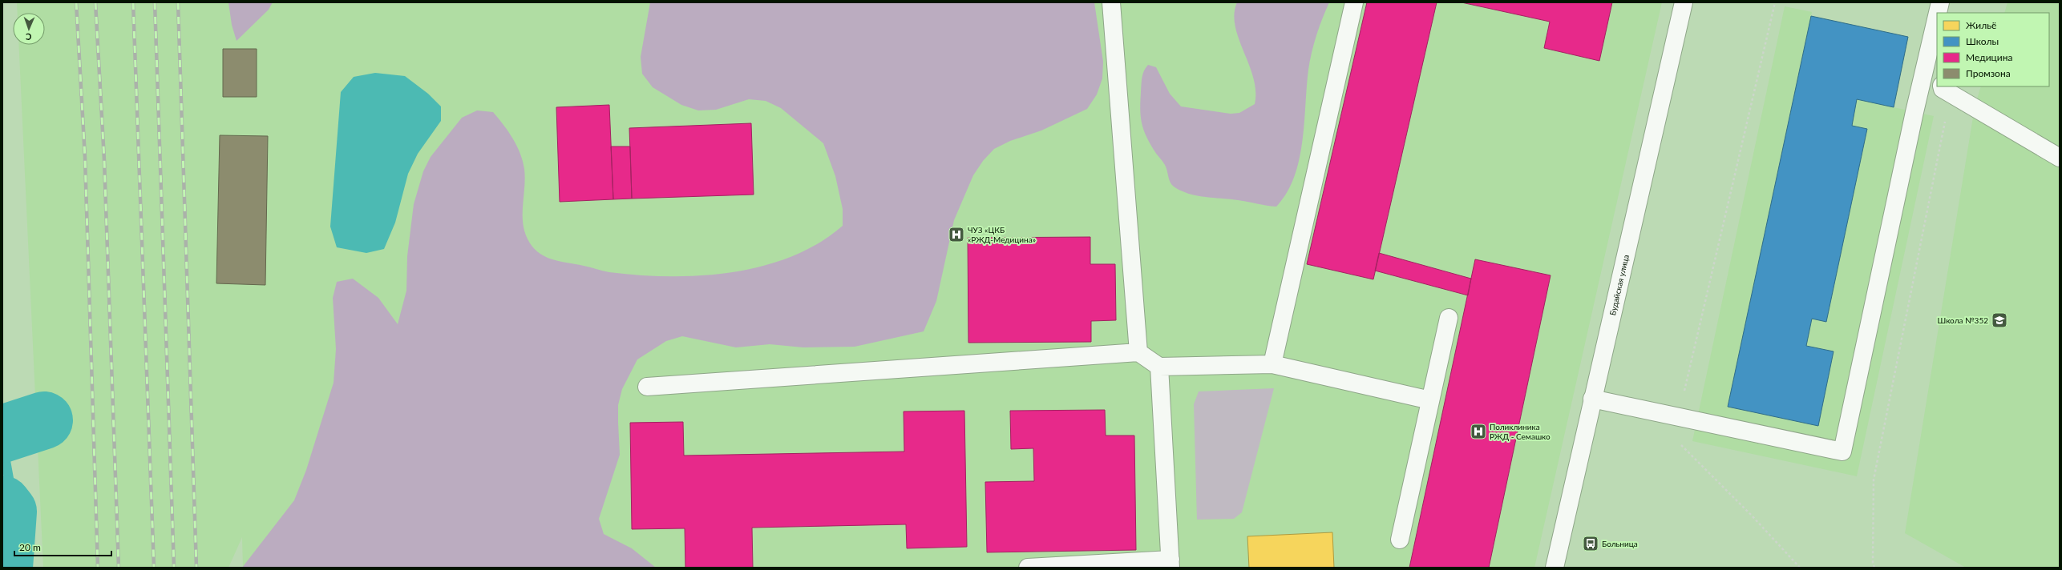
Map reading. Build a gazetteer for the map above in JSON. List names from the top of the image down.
{
  "streets": {
    "street": ["Будайская улица"]
  },
  "places": {
    "hospital": ["ЧУЗ «ЦКБ «РЖД-Медицина»", "Поликлиника РЖД - Семашко"],
    "school or university": ["Школа №352"],
    "bus stop": ["Больница"]
  },
  "legend": [
    "Жильё",
    "Школы",
    "Медицина",
    "Промзона"
  ],
  "scale_bar": "20 m",
  "north": "bottom"
}
